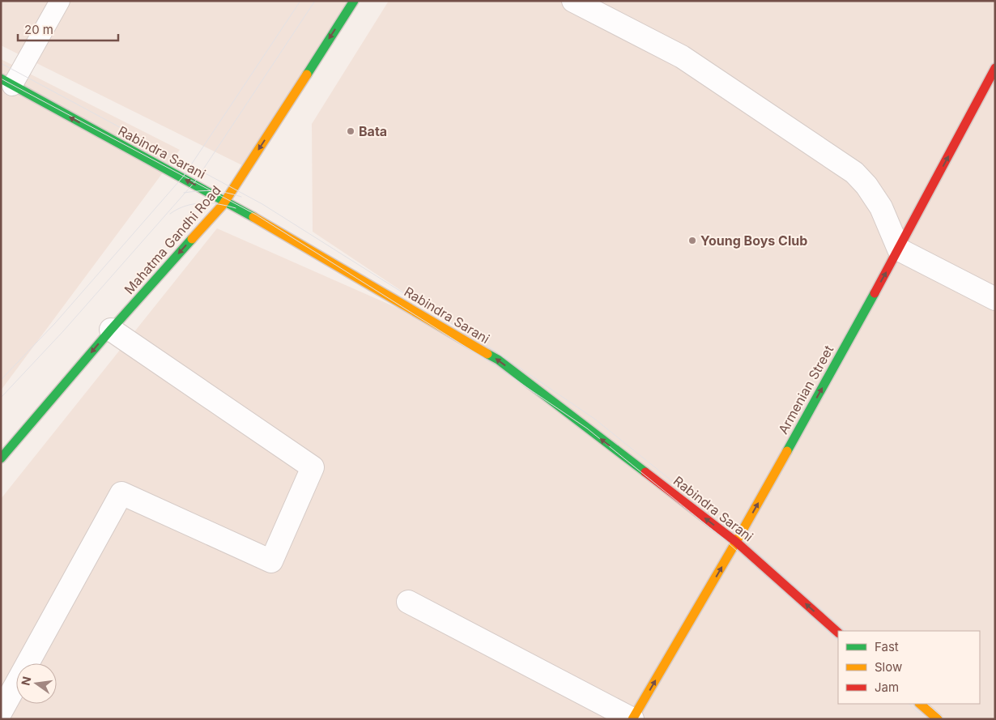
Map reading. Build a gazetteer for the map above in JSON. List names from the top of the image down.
{
  "streets": {
    "main road": ["Rabindra Sarani", "Mahatma Gandhi Road", "Armenian Street"]
  },
  "crossings": [
    ["Rabindra Sarani", "Mahatma Gandhi Road"],
    ["Rabindra Sarani", "Armenian Street"]
  ],
  "one_way": ["Rabindra Sarani", "Mahatma Gandhi Road", "Armenian Street"],
  "places": ["Bata", "Young Boys Club"],
  "legend": ["Fast", "Slow", "Jam"],
  "scale_bar": "20 m",
  "north": "left"
}
